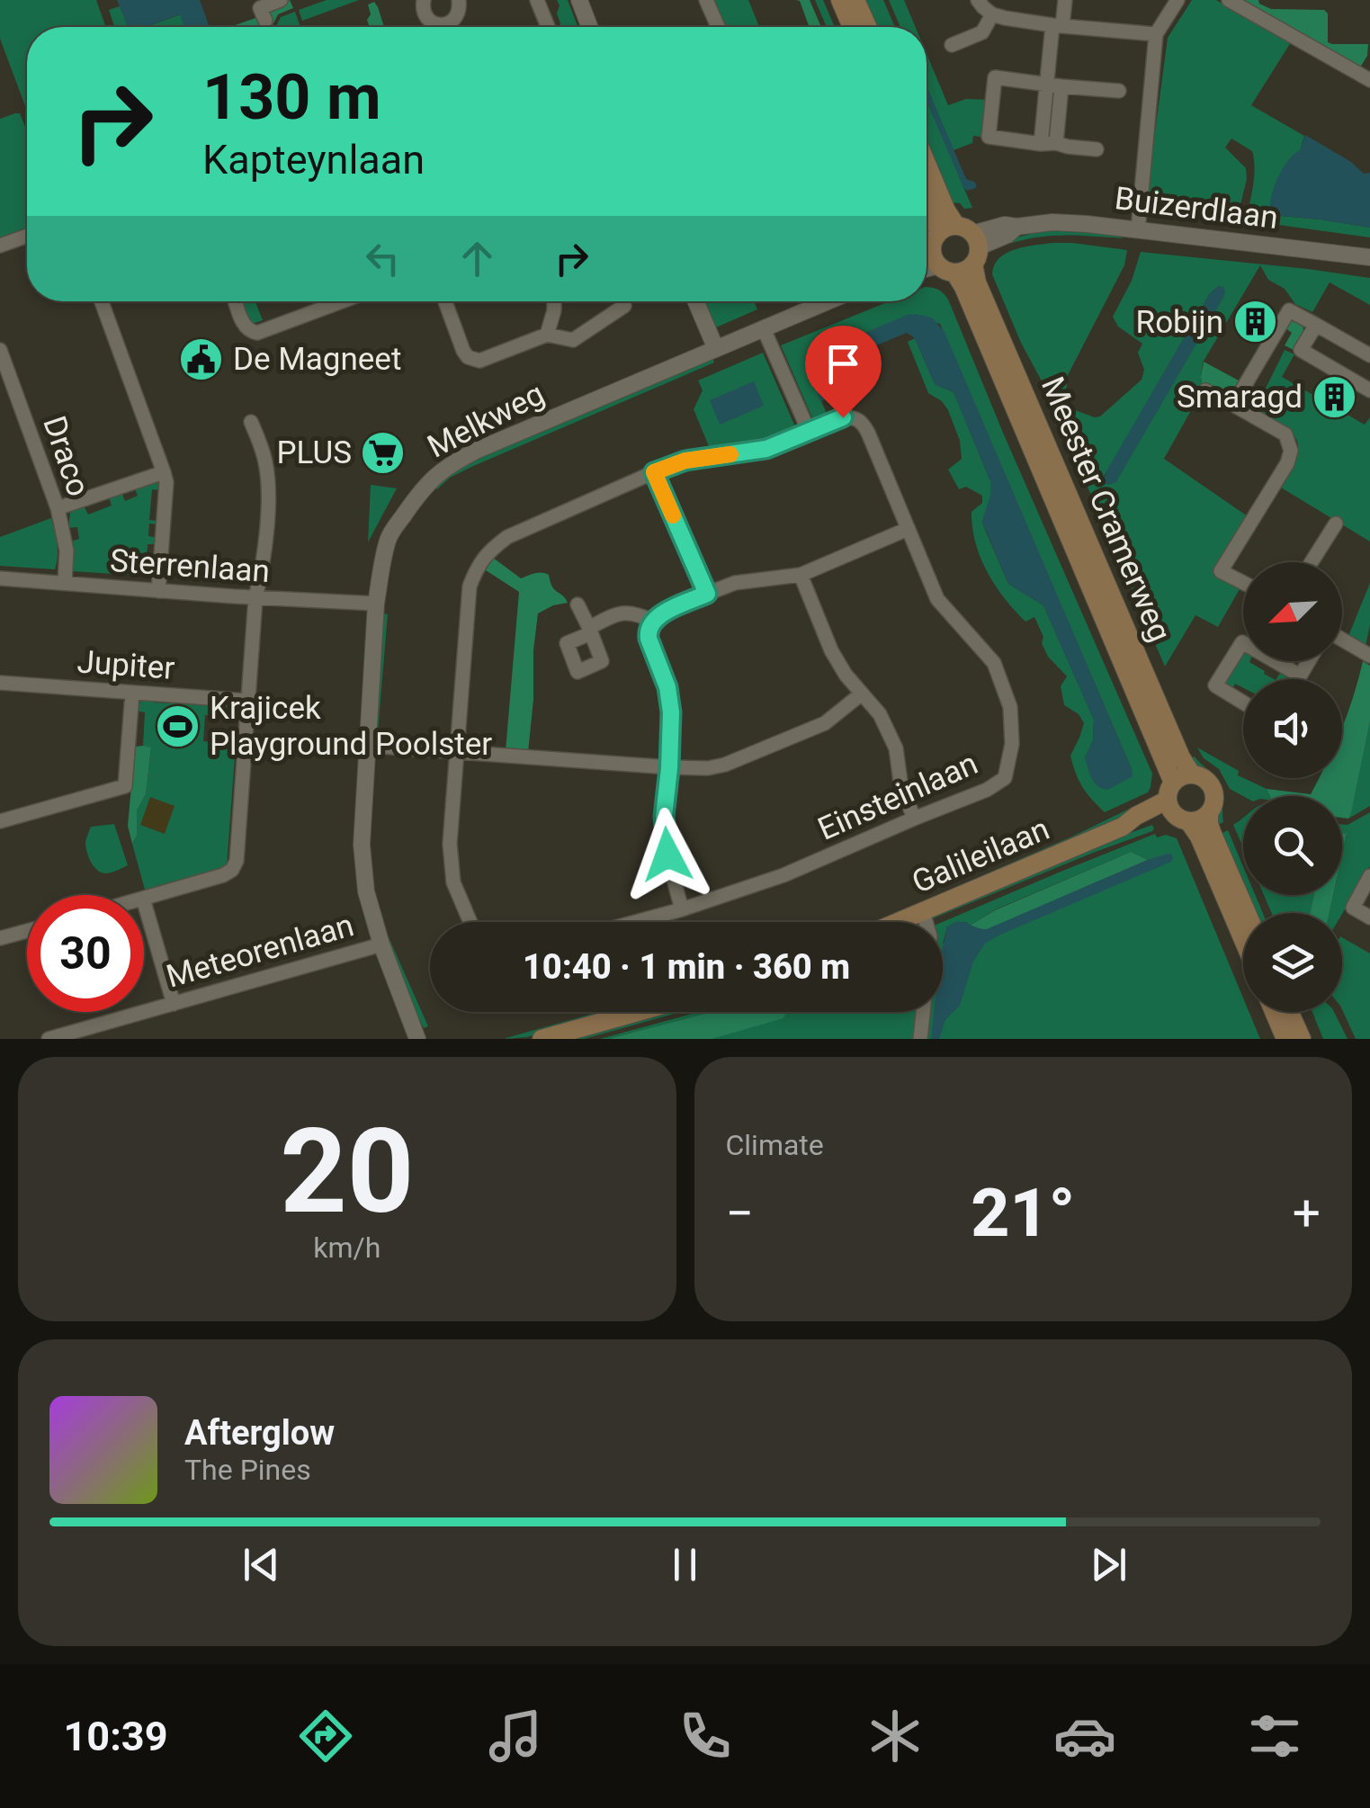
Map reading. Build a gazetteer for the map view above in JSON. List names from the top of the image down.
{
  "streets": {
    "main road": ["Meester Cramerweg", "Galileilaan"],
    "street": [
      "Buizerdlaan",
      "Melkweg",
      "Draco",
      "Sterrenlaan",
      "Jupiter",
      "Einsteinlaan",
      "Meteorenlaan"
    ]
  },
  "crossings": [
    ["Buizerdlaan", "Meester Cramerweg"],
    ["Melkweg", "Sterrenlaan"],
    ["Melkweg", "Meteorenlaan"],
    ["Draco", "Sterrenlaan"],
    ["Meester Cramerweg", "Galileilaan"]
  ],
  "places": {
    "building": ["Robijn", "Smaragd"],
    "public building": ["De Magneet"],
    "supermarket": ["PLUS"],
    "sports": ["Krajicek Playground Poolster"]
  },
  "north": "bottom left",
  "page": {
    "turn": ["130 m", "Kapteynlaan"],
    "limit": "30",
    "trip": "10:40 · 1 min · 360 m",
    "tile": [
      ["20", "km/h"],
      "Climate"
    ],
    "heat": ["−", "21°", "+"],
    "song": ["Afterglow", "The Pines"],
    "tabs": "10:39"
  }
}
